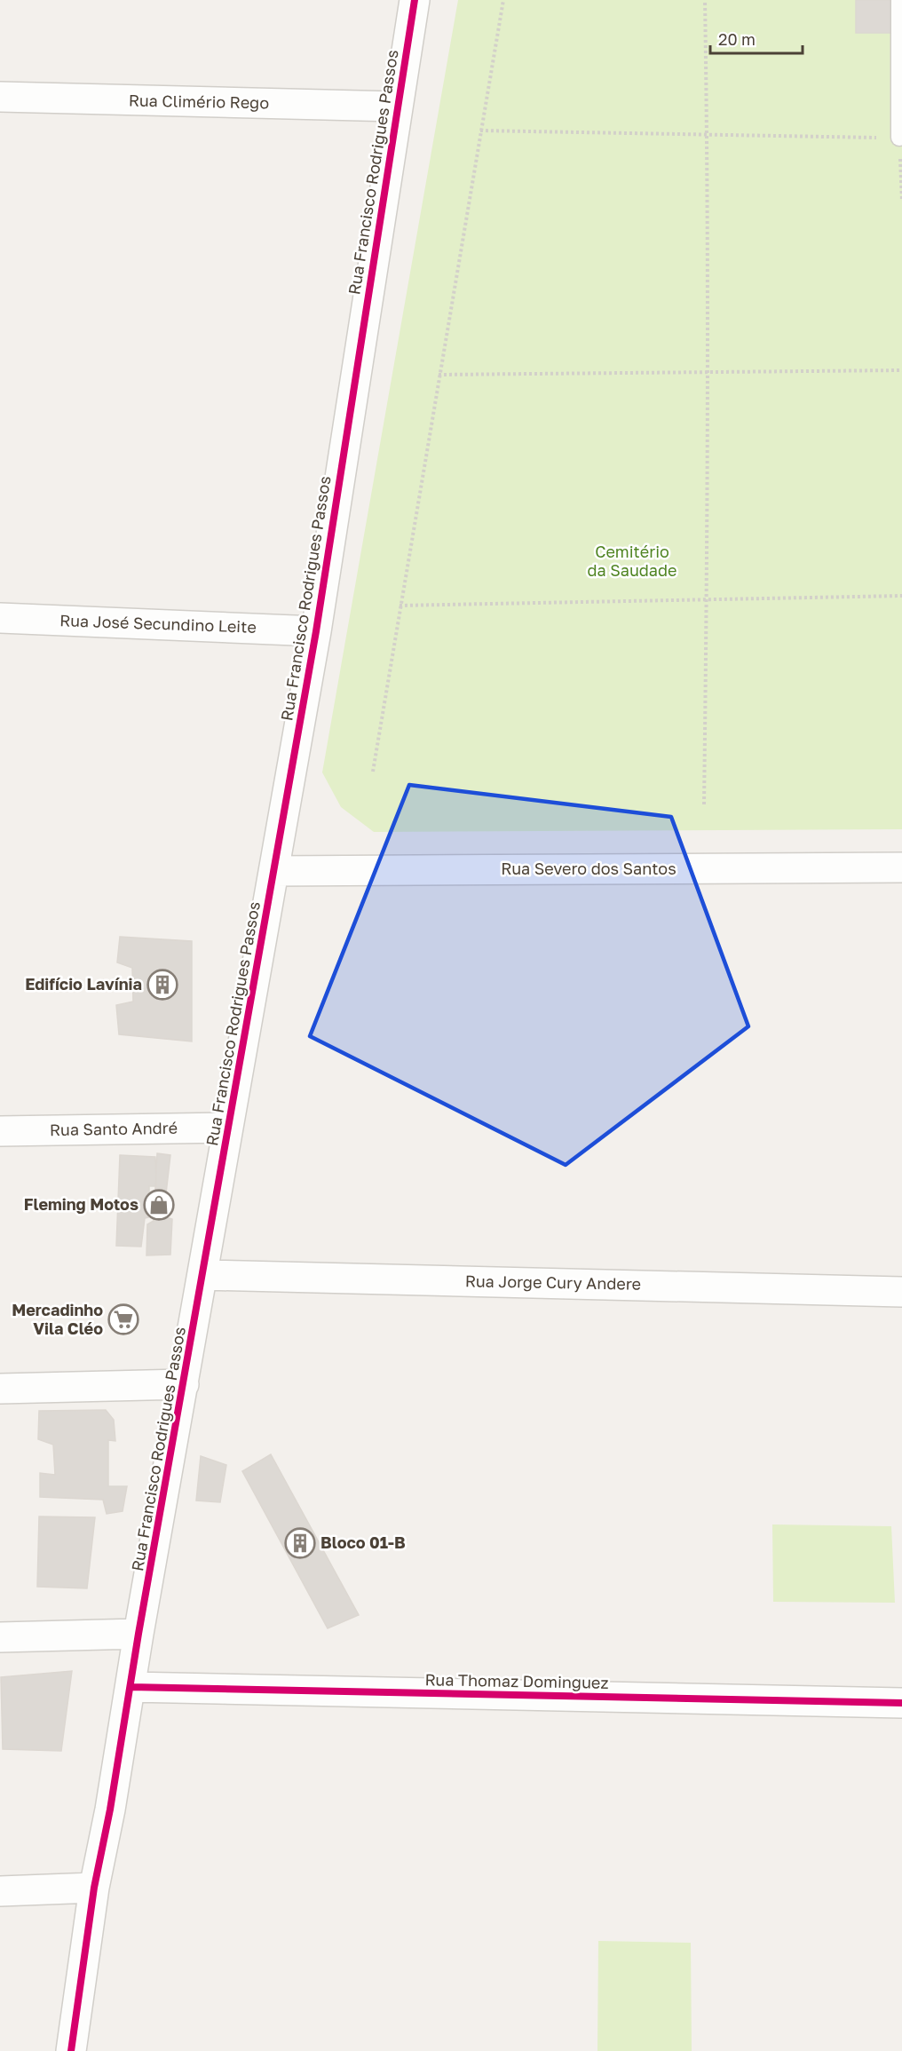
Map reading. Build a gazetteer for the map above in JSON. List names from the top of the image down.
{
  "streets": {
    "street": [
      "Rua Climério Rego",
      "Rua Francisco Rodrigues Passos",
      "Rua José Secundino Leite",
      "Rua Severo dos Santos",
      "Rua Santo André",
      "Rua Jorge Cury Andere",
      "Rua Thomaz Dominguez"
    ]
  },
  "crossings": [
    ["Rua Climério Rego", "Rua Francisco Rodrigues Passos"],
    ["Rua Francisco Rodrigues Passos", "Rua José Secundino Leite"],
    ["Rua Francisco Rodrigues Passos", "Rua Severo dos Santos"],
    ["Rua Francisco Rodrigues Passos", "Rua Santo André"],
    ["Rua Francisco Rodrigues Passos", "Rua Jorge Cury Andere"],
    ["Rua Francisco Rodrigues Passos", "Rua Thomaz Dominguez"]
  ],
  "parks": ["Cemitério da Saudade"],
  "places": {
    "building": ["Edifício Lavínia", "Bloco 01-B"],
    "shop": ["Fleming Motos"],
    "supermarket": ["Mercadinho Vila Cléo"]
  },
  "scale_bar": "20 m"
}
